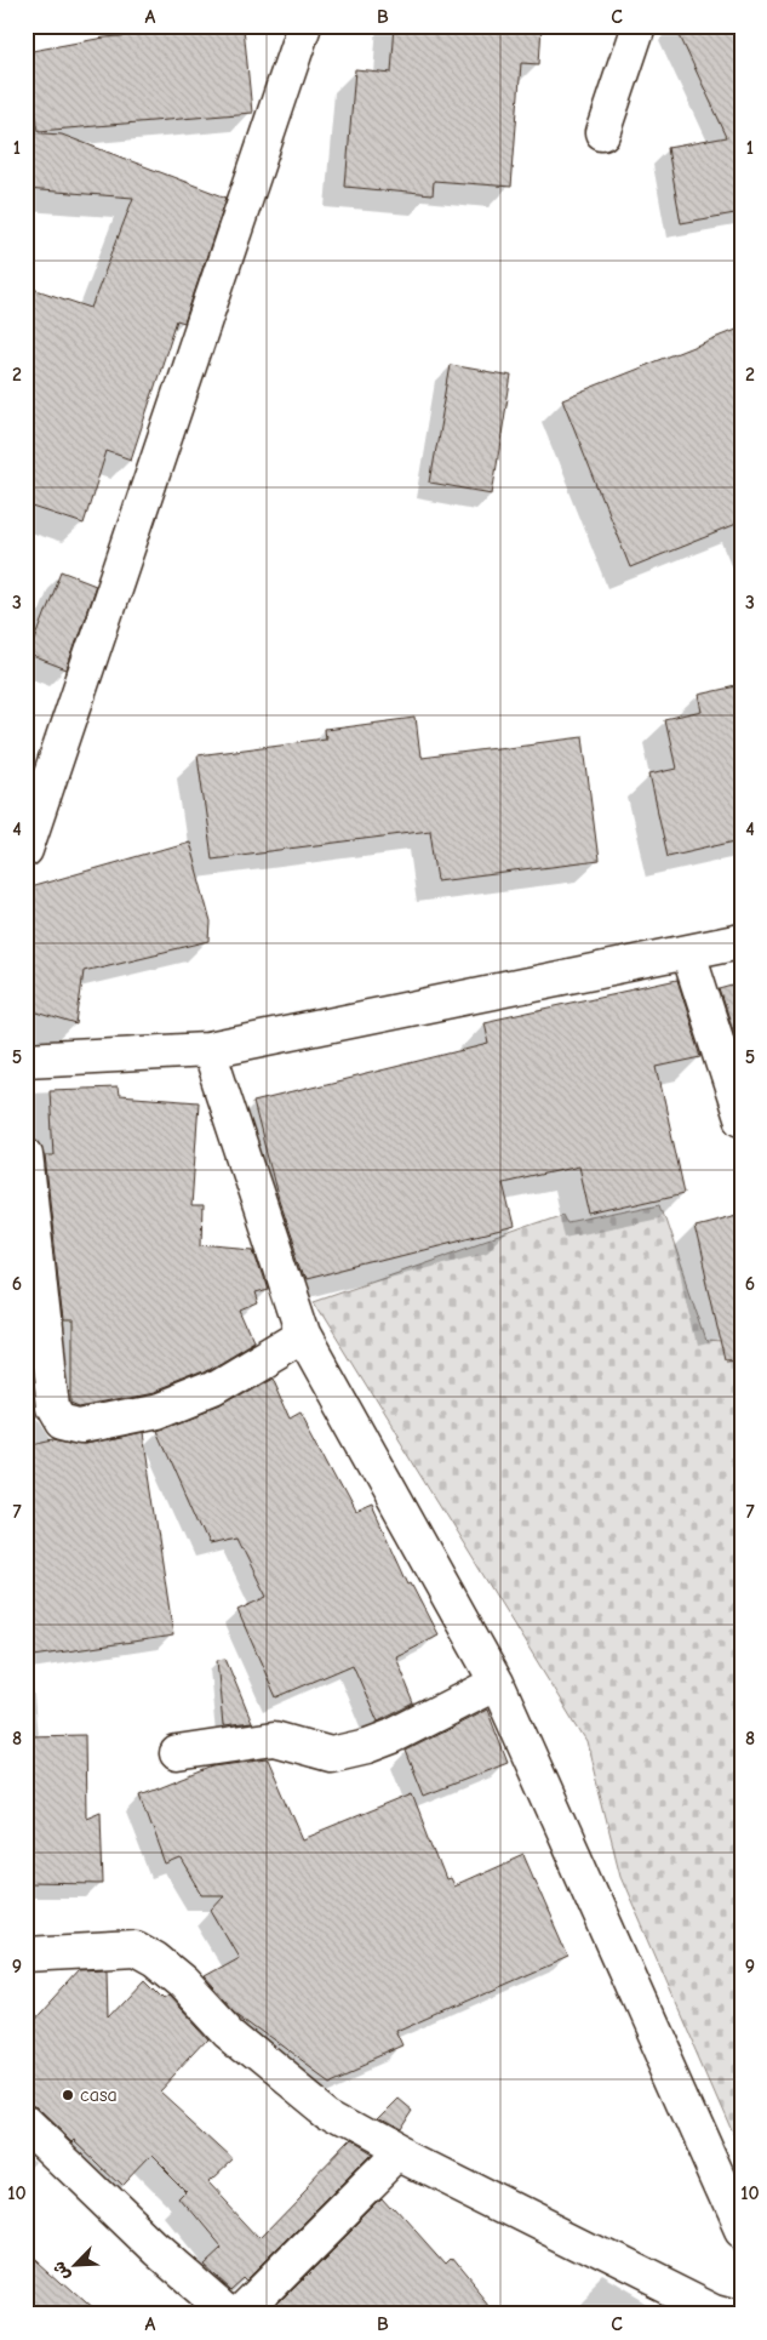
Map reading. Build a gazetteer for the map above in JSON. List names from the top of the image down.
{
  "places": ["casa"],
  "north": "bottom left",
  "grid": {
    "columns": ["A", "B", "C"],
    "rows": [
      "1",
      "2",
      "3",
      "4",
      "5",
      "6",
      "7",
      "8",
      "9",
      "10"
    ]
  }
}
